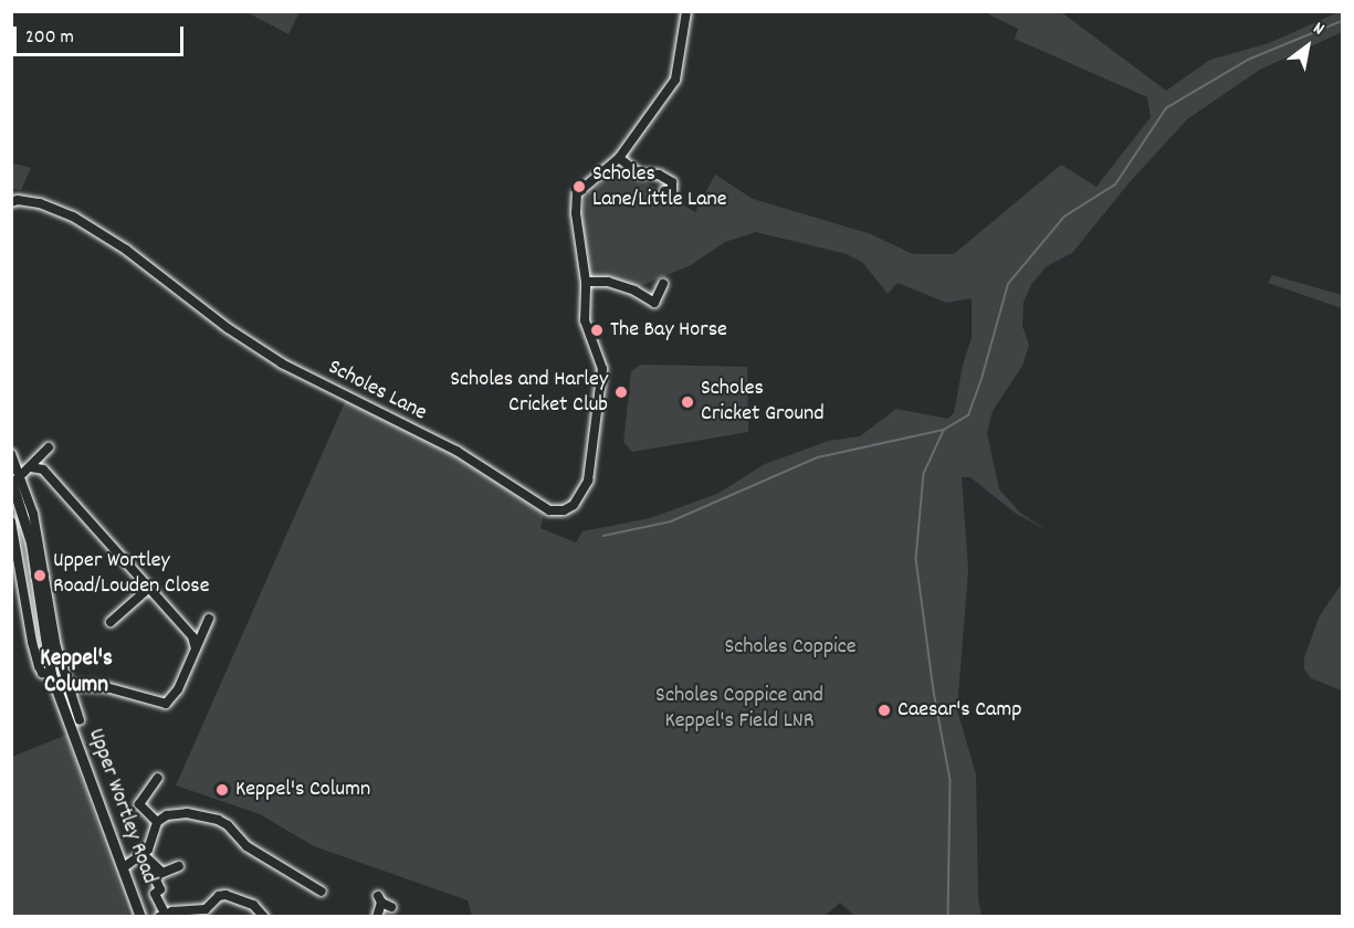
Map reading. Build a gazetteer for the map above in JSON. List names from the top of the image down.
{
  "streets": {
    "main road": ["Upper Wortley Road"],
    "street": ["Scholes Lane"]
  },
  "districts": ["Keppel's Column"],
  "parks": ["Scholes Coppice", "Scholes Coppice and Keppel's Field LNR"],
  "places": [
    "Scholes Lane/Little Lane",
    "The Bay Horse",
    "Scholes and Harley Cricket Club",
    "Scholes Cricket Ground",
    "Upper Wortley Road/Louden Close",
    "Caesar's Camp",
    "Keppel's Column"
  ],
  "scale_bar": "200 m",
  "north": "top right"
}
